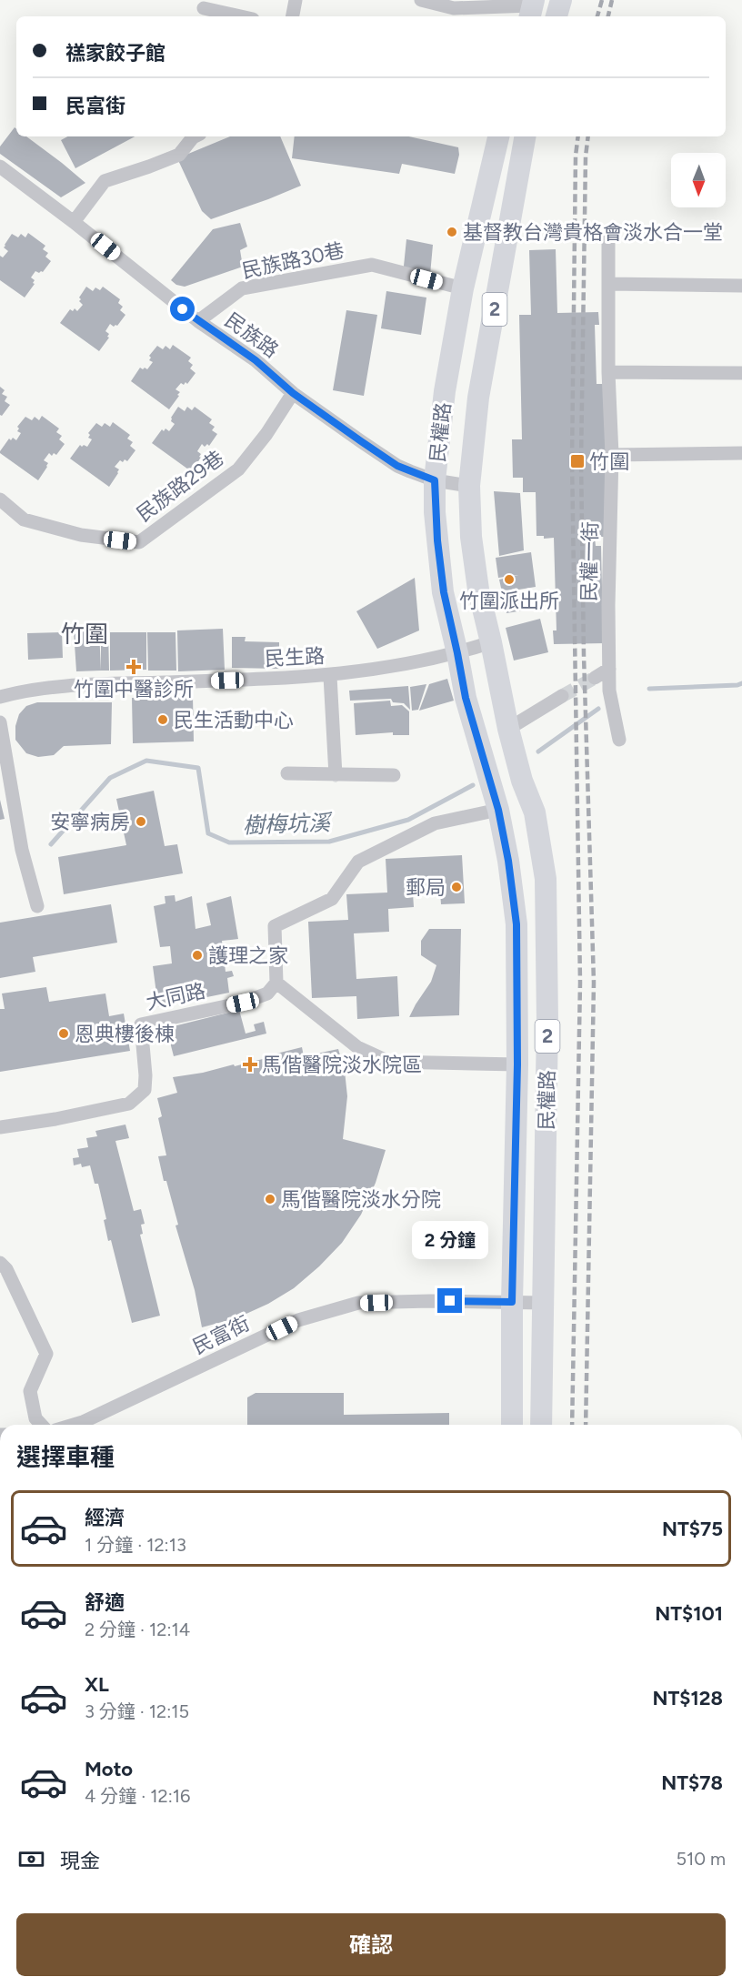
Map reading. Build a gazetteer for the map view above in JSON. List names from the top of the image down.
{
  "streets": {
    "main road": ["2", "民權路"],
    "street": [
      "民族路30巷",
      "民族路",
      "民族路29巷",
      "民權一街",
      "民生路",
      "大同路",
      "民富街"
    ]
  },
  "crossings": [
    ["民族路30巷", "民族路"],
    ["民族路30巷", "民權路"],
    ["民族路", "民權路"],
    ["民族路", "民族路29巷"],
    ["民權路", "民生路"],
    ["民權路", "民富街"]
  ],
  "districts": ["竹圍"],
  "water": ["樹梅坑溪"],
  "places": {
    "other": [
      "基督教台灣貴格會淡水合一堂",
      "竹圍派出所",
      "民生活動中心",
      "安寧病房",
      "郵局",
      "護理之家",
      "恩典樓後棟",
      "馬偕醫院淡水分院"
    ],
    "transit": ["竹圍"],
    "health": ["竹圍中醫診所", "馬偕醫院淡水院區"]
  },
  "north": "bottom",
  "page": {
    "banner": ["禚家餃子館", "民富街"],
    "bubble": "2 分鐘",
    "heading": "選擇車種",
    "list": [
      {
        "name": "經濟",
        "note": "1 分鐘 · 12:13",
        "value": "NT$75"
      },
      {
        "name": "舒適",
        "note": "2 分鐘 · 12:14",
        "value": "NT$101"
      },
      {
        "name": "XL",
        "note": "3 分鐘 · 12:15",
        "value": "NT$128"
      },
      {
        "name": "Moto",
        "note": "4 分鐘 · 12:16",
        "value": "NT$78"
      }
    ],
    "pay": ["現金", "510 m"],
    "buttons": "確認"
  }
}
